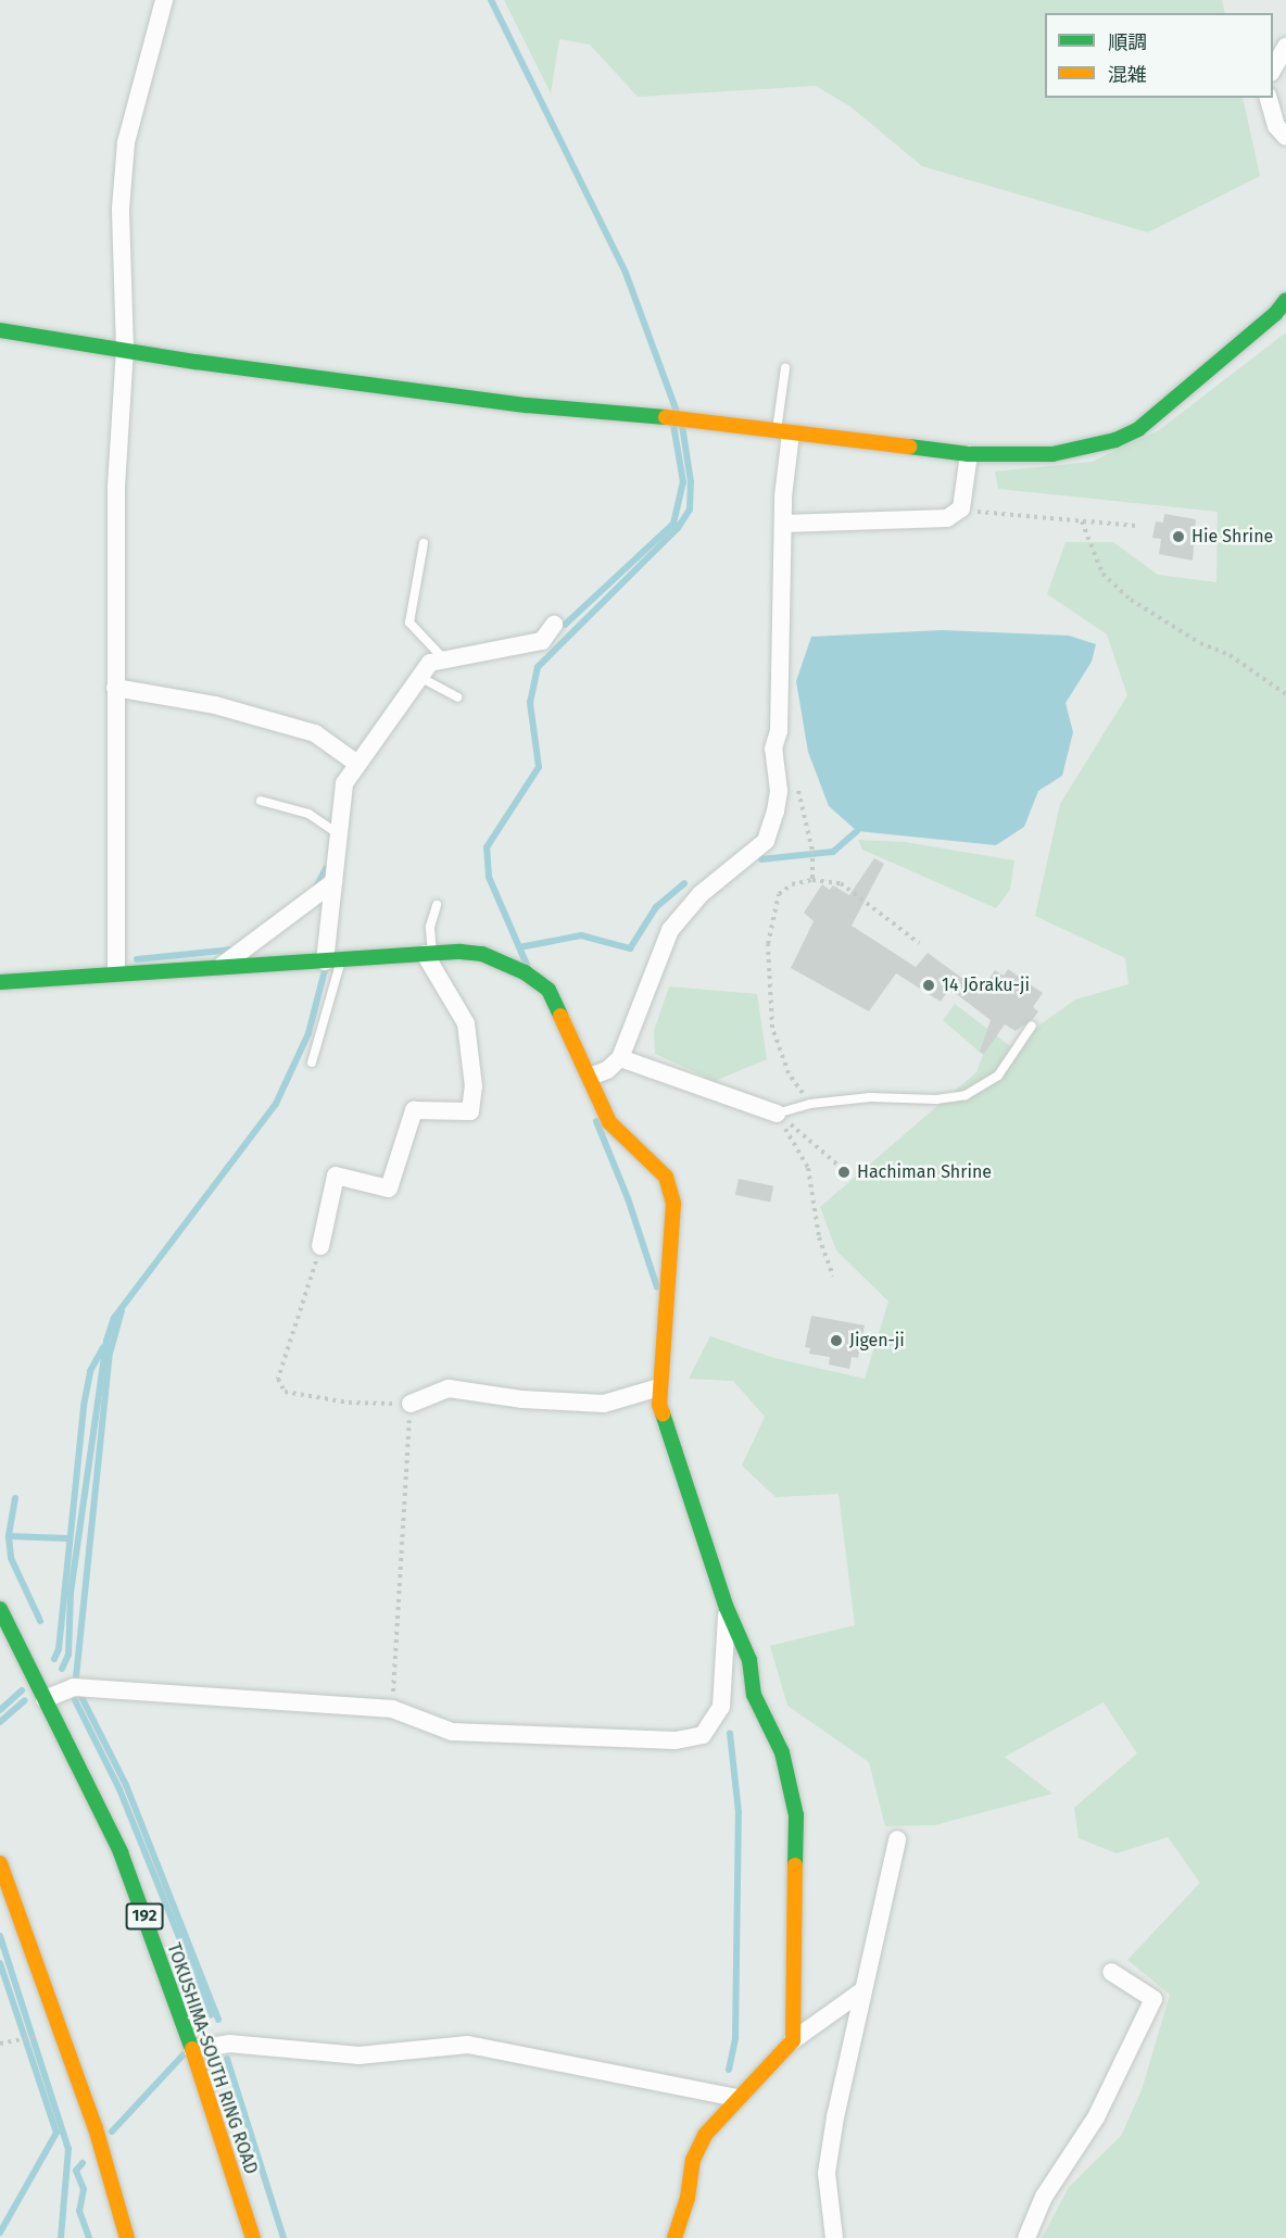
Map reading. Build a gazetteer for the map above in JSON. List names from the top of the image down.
{
  "streets": {
    "main road": ["192", "TOKUSHIMA-SOUTH RING ROAD"]
  },
  "places": [
    "Hie Shrine",
    "14 Jōraku-ji",
    "Hachiman Shrine",
    "Jigen-ji"
  ],
  "legend": ["順調", "混雑"]
}
